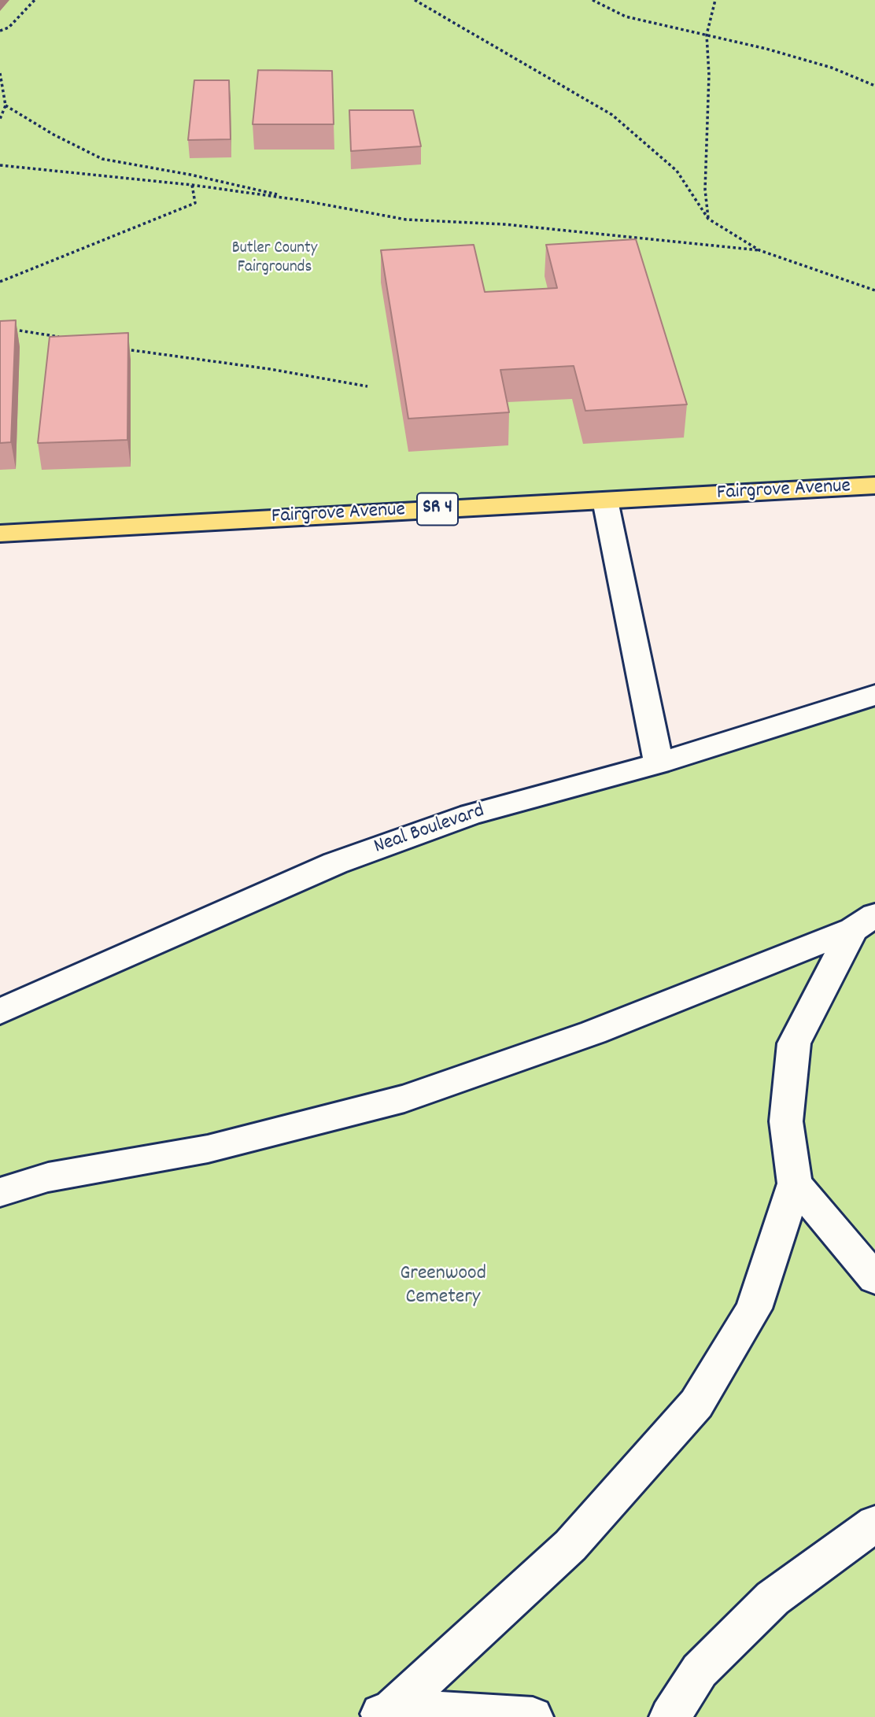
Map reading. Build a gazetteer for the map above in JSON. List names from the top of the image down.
{
  "streets": {
    "highway": ["Fairgrove Avenue", "SR 4"],
    "street": ["Neal Boulevard"]
  },
  "parks": ["Butler County Fairgrounds", "Greenwood Cemetery"]
}
